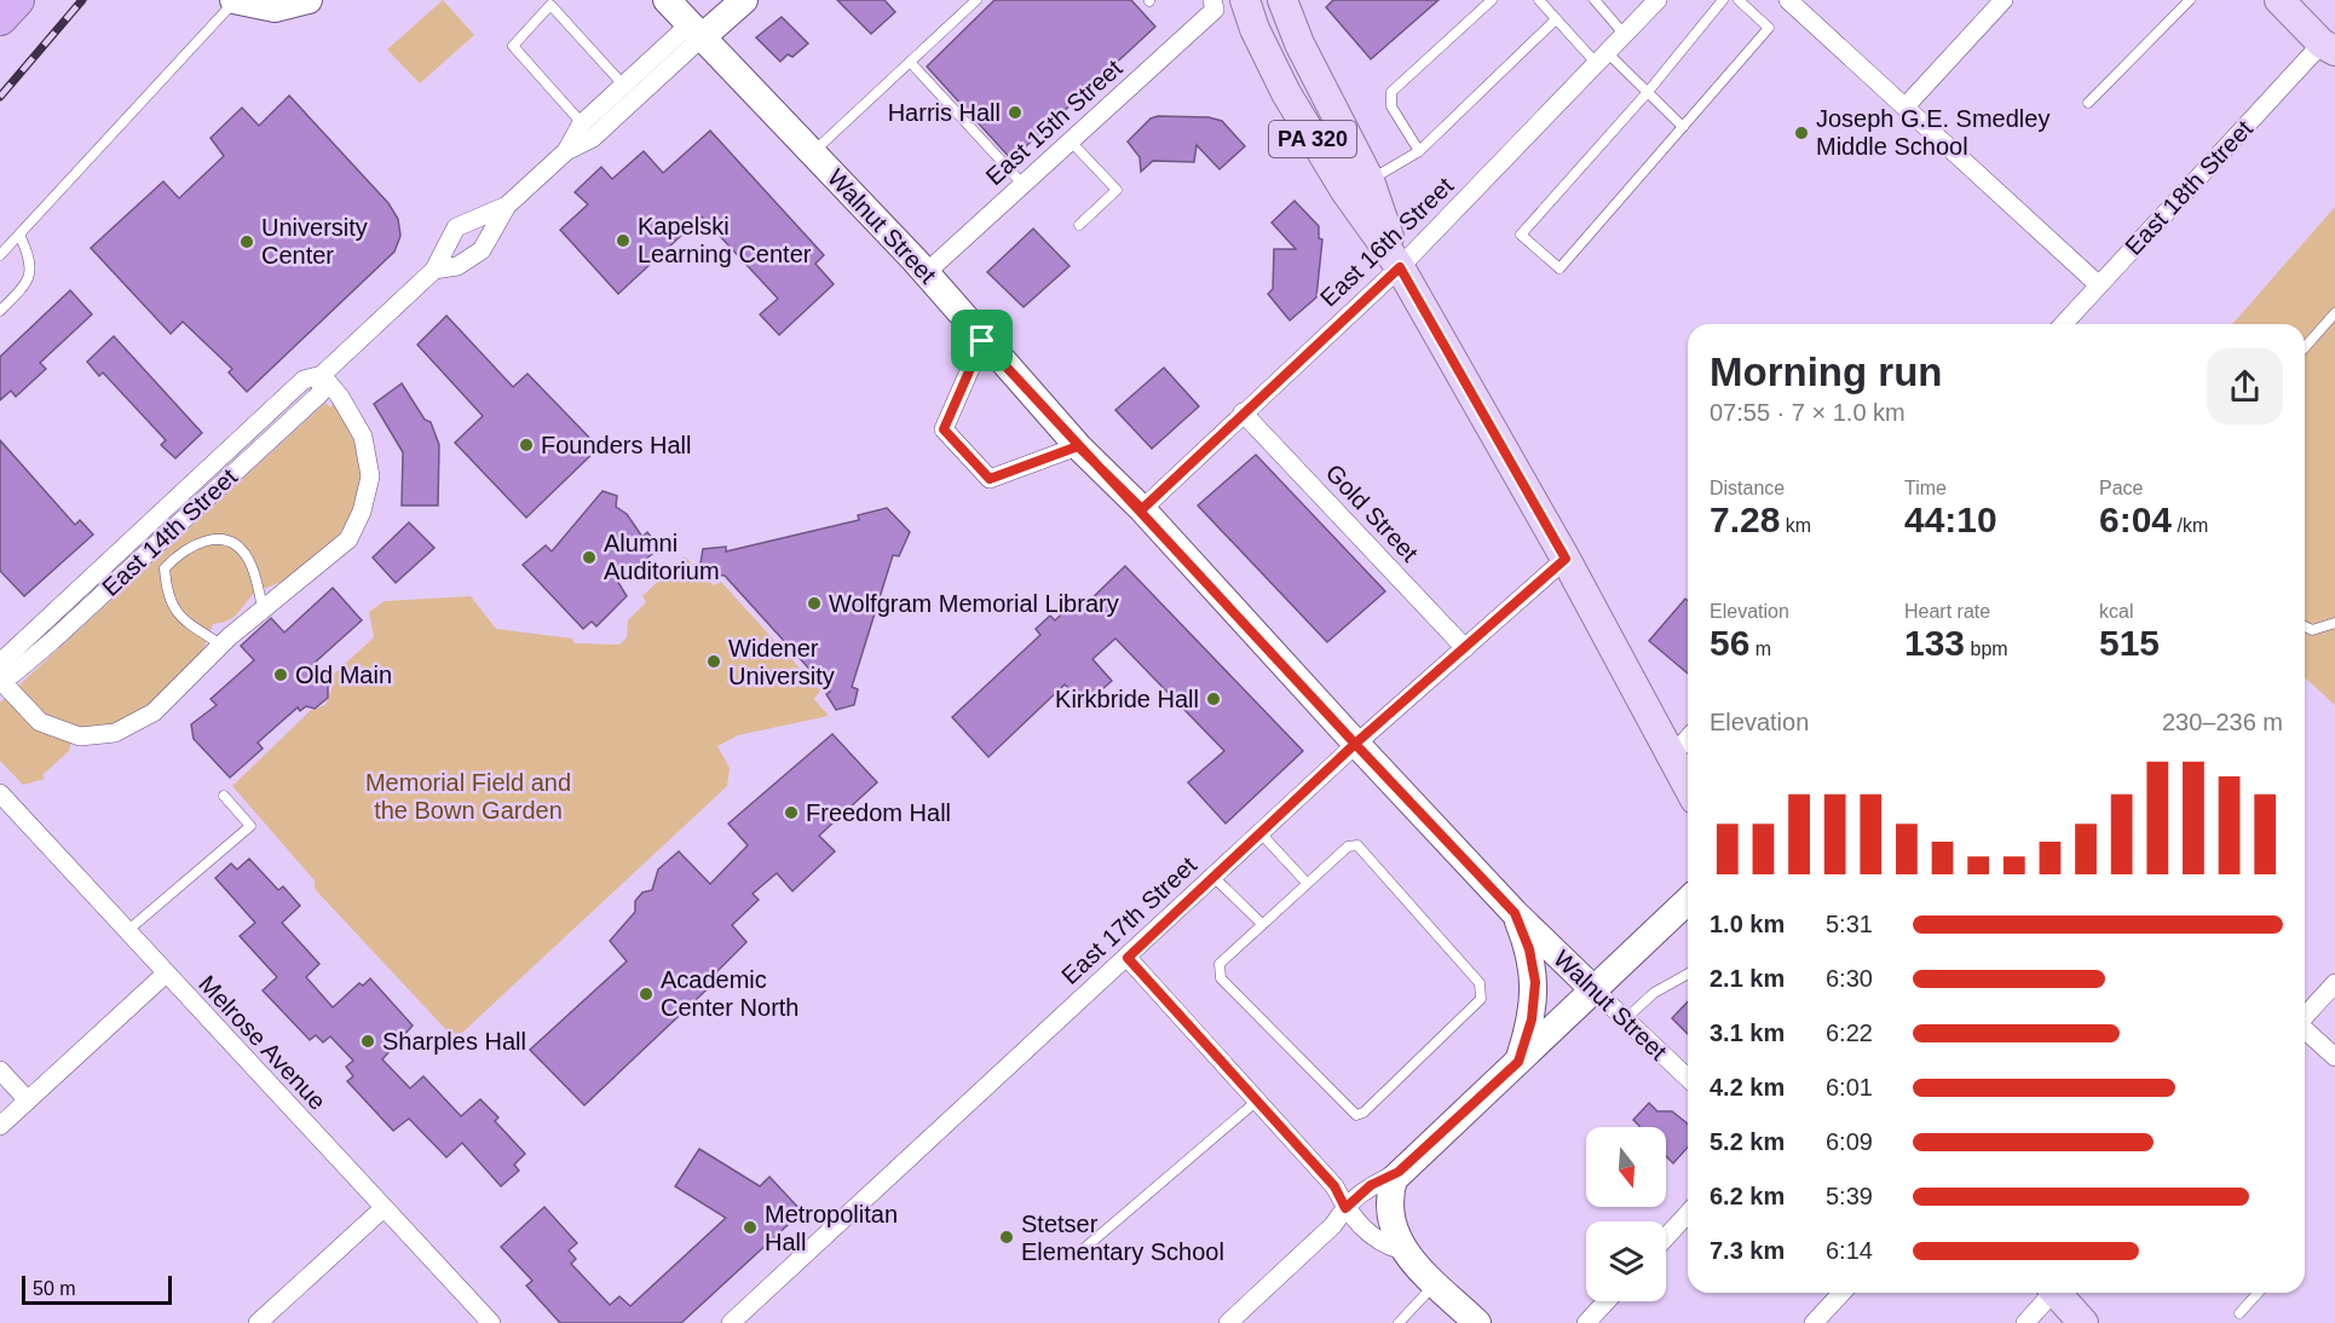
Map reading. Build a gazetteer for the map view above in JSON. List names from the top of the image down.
{
  "streets": {
    "main road": ["PA 320"],
    "street": [
      "East 15th Street",
      "East 18th Street",
      "Walnut Street",
      "East 16th Street",
      "Gold Street",
      "East 14th Street",
      "East 17th Street",
      "Melrose Avenue"
    ]
  },
  "crossings": [
    ["East 15th Street", "Walnut Street"],
    ["PA 320", "East 16th Street"],
    ["PA 320", "East 17th Street"],
    ["Walnut Street", "East 16th Street"],
    ["Walnut Street", "East 14th Street"],
    ["Walnut Street", "East 17th Street"],
    ["East 16th Street", "Gold Street"],
    ["Gold Street", "East 17th Street"]
  ],
  "parks": ["Memorial Field and the Bown Garden"],
  "places": [
    "Harris Hall",
    "Joseph G.E. Smedley Middle School",
    "Kapelski Learning Center",
    "University Center",
    "Founders Hall",
    "Alumni Auditorium",
    "Wolfgram Memorial Library",
    "Widener University",
    "Old Main",
    "Kirkbride Hall",
    "Freedom Hall",
    "Academic Center North",
    "Sharples Hall",
    "Metropolitan Hall",
    "Stetser Elementary School"
  ],
  "scale_bar": "50 m",
  "north": "bottom",
  "page": {
    "heading": ["Morning run", "07:55 · 7 × 1.0 km"],
    "stats": [
      ["Distance", "7.28 km"],
      ["Time", "44:10"],
      ["Pace", "6:04 /km"],
      ["Elevation", "56 m"],
      ["Heart rate", "133 bpm"],
      ["kcal", "515"]
    ],
    "chart": ["Elevation", "230–236 m"],
    "list": [
      {
        "name": "1.0 km",
        "note": "5:31"
      },
      {
        "name": "2.1 km",
        "note": "6:30"
      },
      {
        "name": "3.1 km",
        "note": "6:22"
      },
      {
        "name": "4.2 km",
        "note": "6:01"
      },
      {
        "name": "5.2 km",
        "note": "6:09"
      },
      {
        "name": "6.2 km",
        "note": "5:39"
      },
      {
        "name": "7.3 km",
        "note": "6:14"
      }
    ],
    "scale": "50 m"
  }
}
